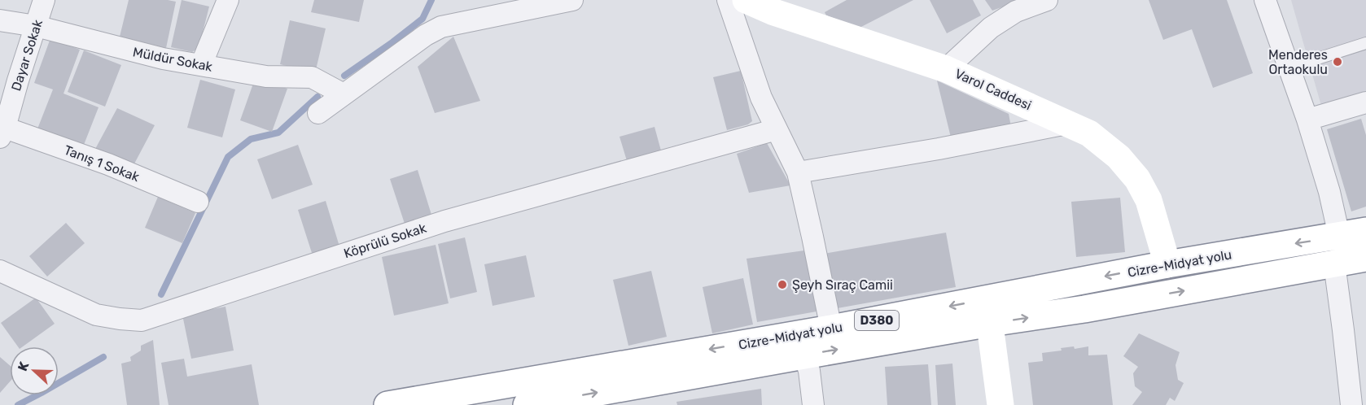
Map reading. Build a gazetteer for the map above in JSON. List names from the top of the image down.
{
  "streets": {
    "main road": ["Varol Caddesi", "Cizre-Midyat yolu", "D380"],
    "street": [
      "Dayar Sokak",
      "Müldür Sokak",
      "Tanış 1 Sokak",
      "Köprülü Sokak"
    ]
  },
  "crossings": [
    ["Dayar Sokak", "Müldür Sokak"],
    ["Dayar Sokak", "Tanış 1 Sokak"],
    ["Varol Caddesi", "Cizre-Midyat yolu"]
  ],
  "places": ["Menderes Ortaokulu", "Şeyh Sıraç Camii"],
  "north": "left"
}
